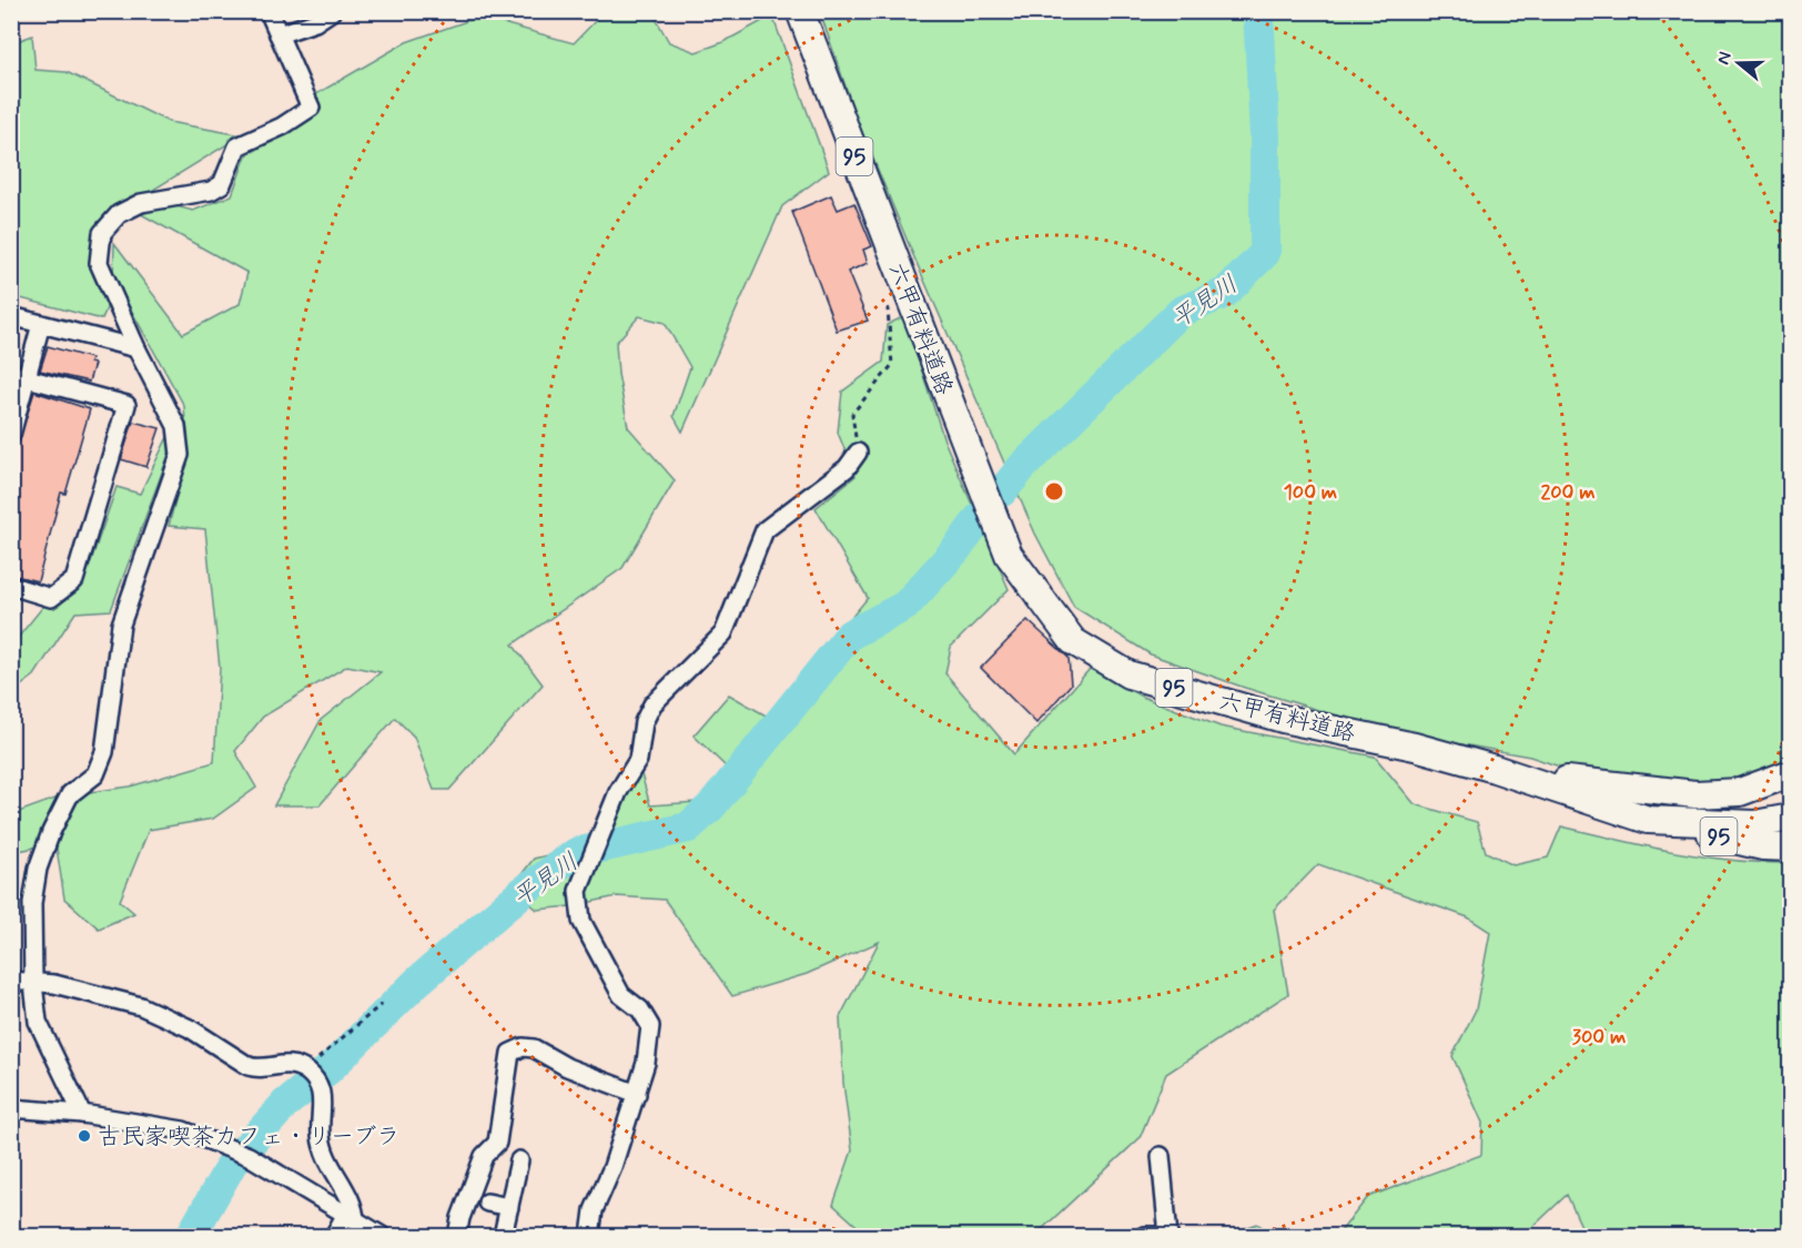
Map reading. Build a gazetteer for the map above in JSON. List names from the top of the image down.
{
  "streets": {
    "main road": ["95", "六甲有料道路"]
  },
  "crossings": [
    ["95", "六甲有料道路"]
  ],
  "water": ["平見川"],
  "places": ["古民家喫茶カフェ・リーブラ"],
  "north": "left",
  "rings": ["100 m", "200 m", "300 m"]
}
